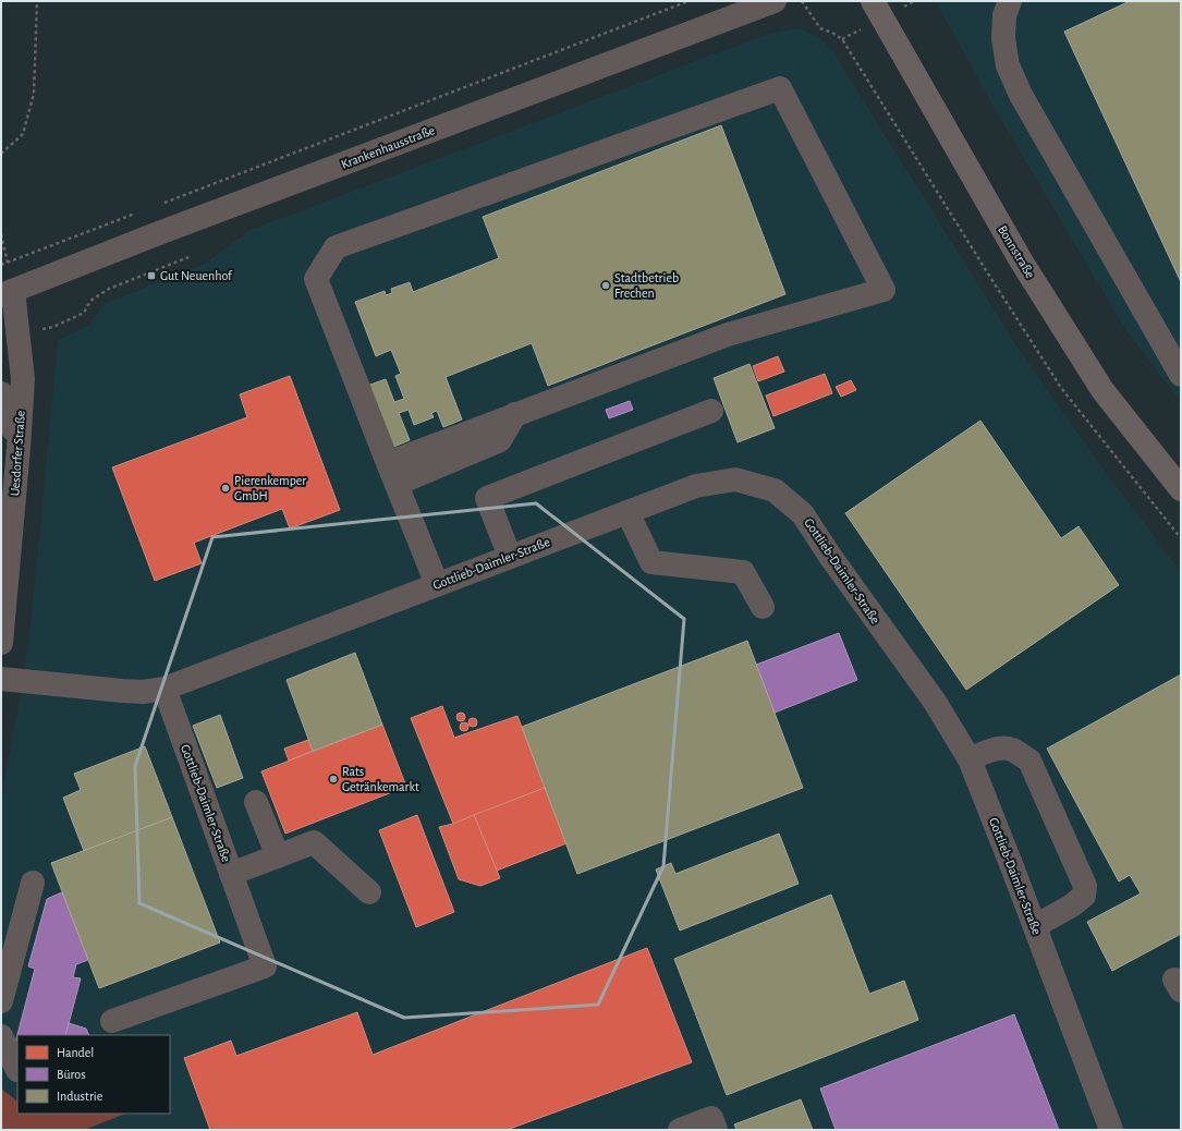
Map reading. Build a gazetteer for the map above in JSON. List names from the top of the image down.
{
  "streets": {
    "main road": ["Bonnstraße"],
    "street": ["Krankenhausstraße", "Uesdorfer Straße", "Gottlieb-Daimler-Straße"]
  },
  "crossings": [
    ["Krankenhausstraße", "Uesdorfer Straße"]
  ],
  "places": {
    "transit": ["Gut Neuenhof"],
    "other": ["Stadtbetrieb Frechen", "Pierenkemper GmbH", "Rats Getränkemarkt"]
  },
  "legend": ["Handel", "Büros", "Industrie"]
}
